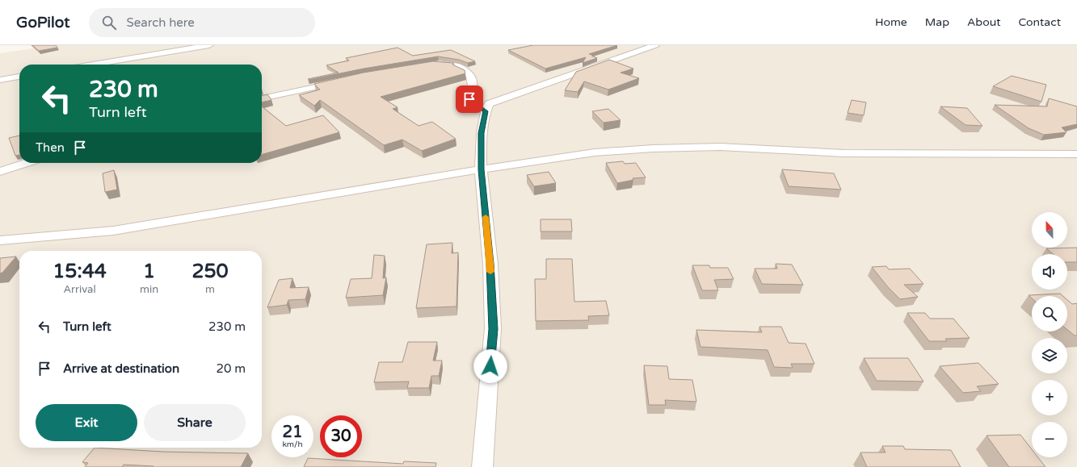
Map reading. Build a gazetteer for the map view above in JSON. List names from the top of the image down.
{
  "north": "top",
  "page": {
    "header": "GoPilot",
    "search": "Search here",
    "nav": [
      "Home",
      "Map",
      "About",
      "Contact"
    ],
    "turn": ["230 m", "Turn left"],
    "then": "Then",
    "map_buttons": ["+", "−"],
    "eta": [
      "15:44",
      "Arrival",
      "1",
      "min",
      "250",
      "m"
    ],
    "list": [
      {
        "name": "Turn left",
        "value": "230 m"
      },
      {
        "name": "Arrive at destination",
        "value": "20 m"
      }
    ],
    "buttons": ["Exit", "Share"],
    "speed": "21 km/h",
    "limit": "30"
  }
}
